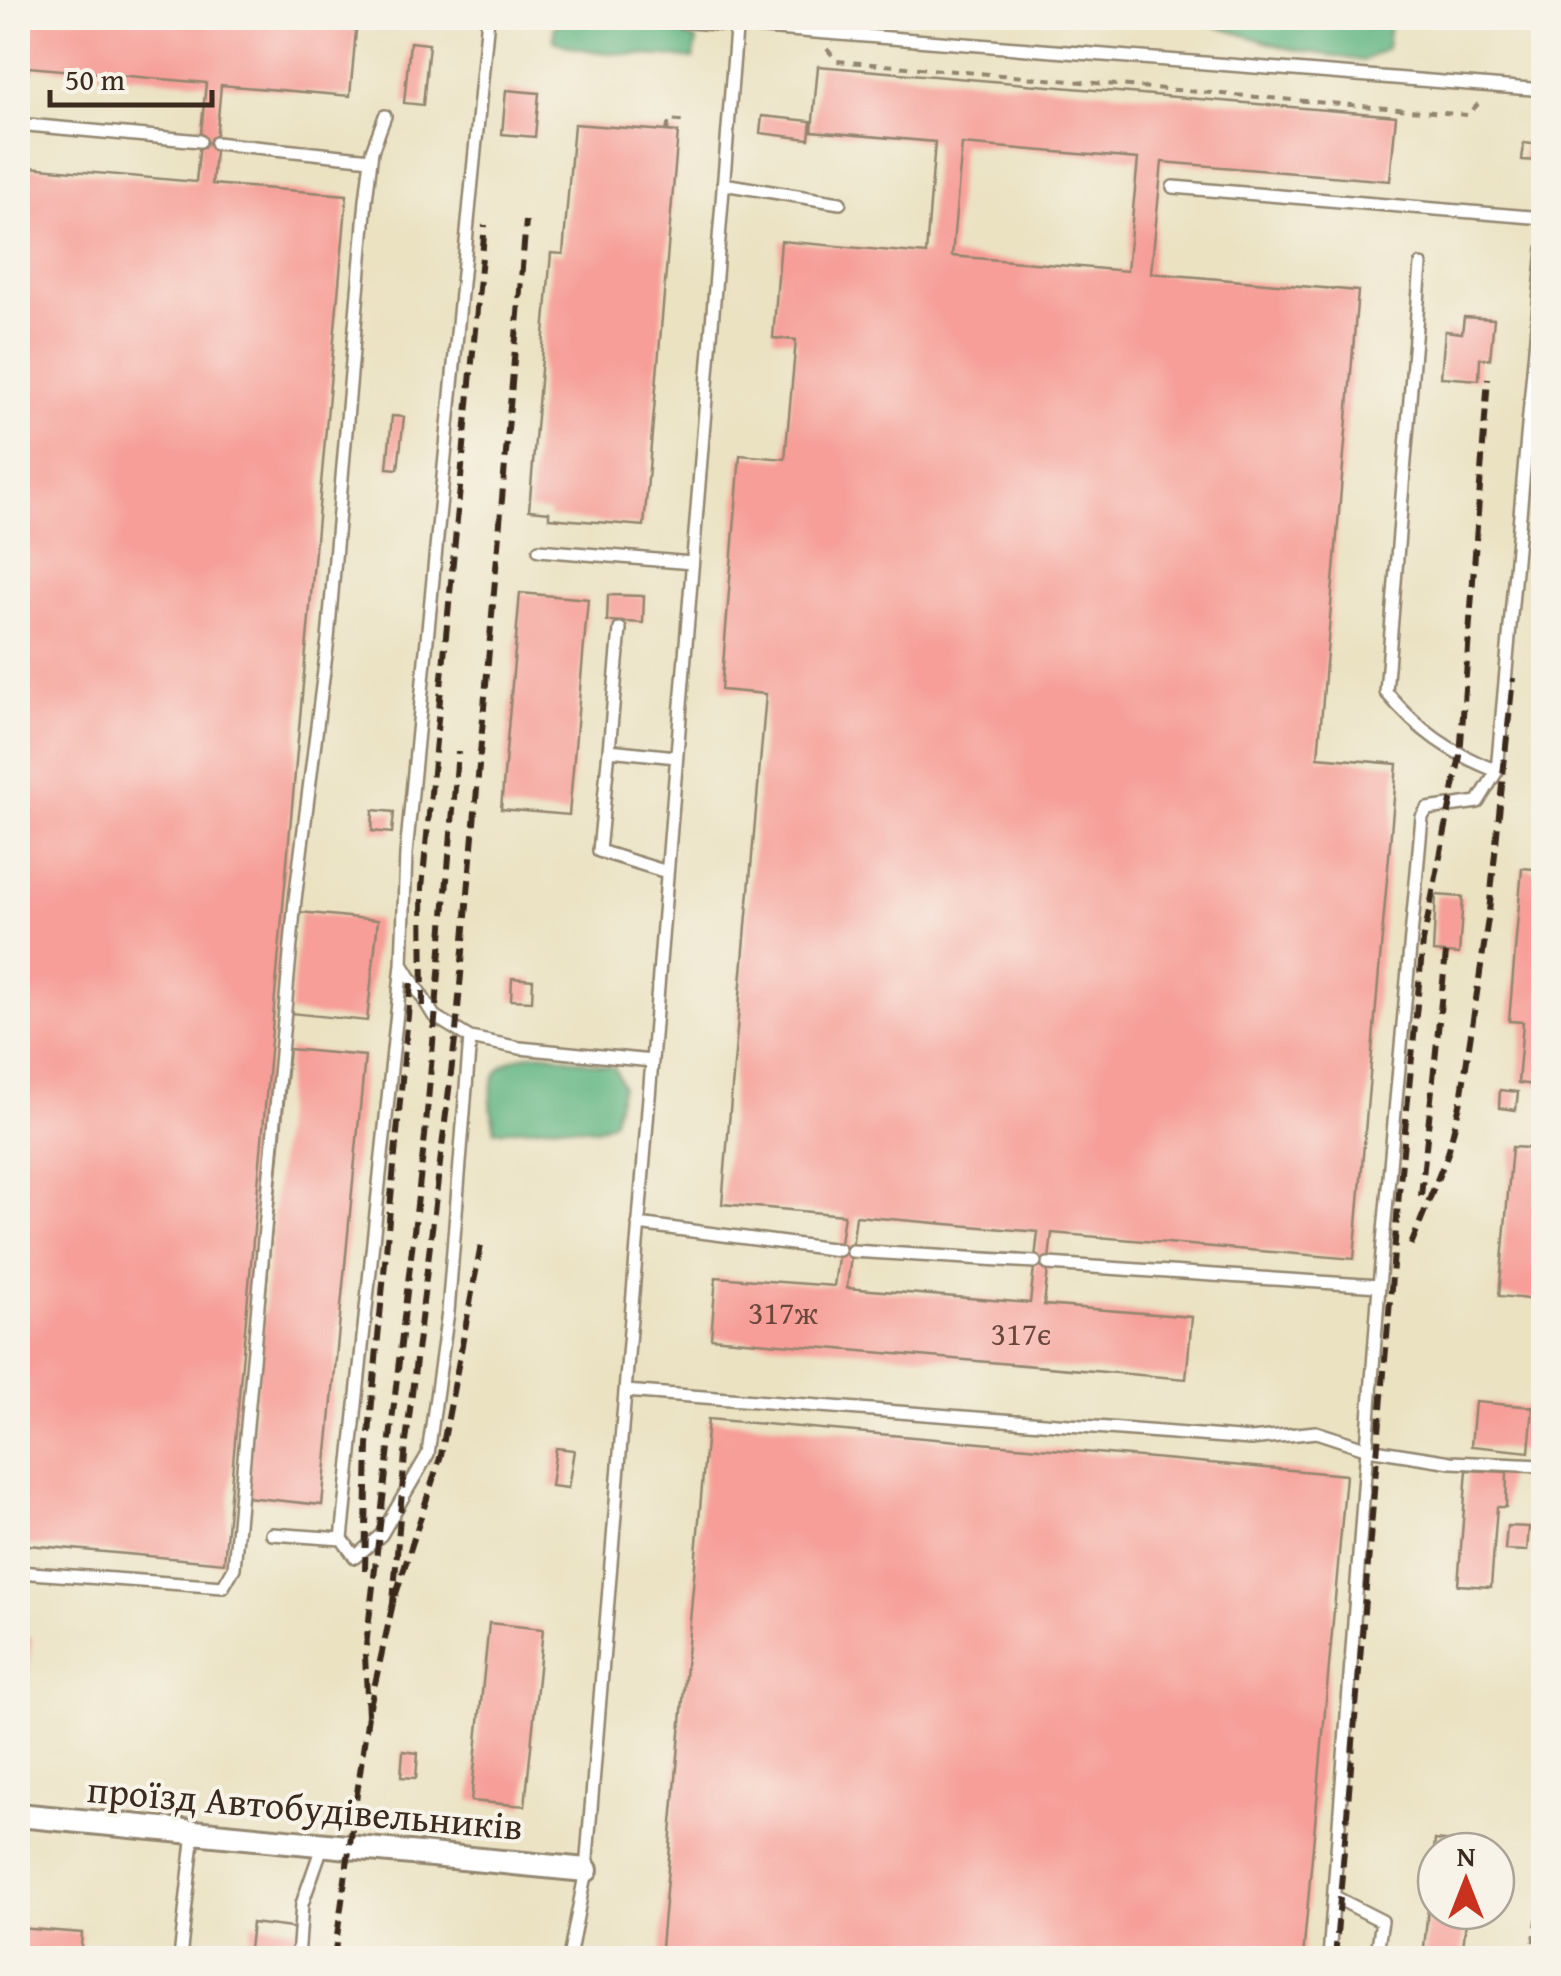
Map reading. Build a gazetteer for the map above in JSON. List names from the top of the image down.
{
  "streets": {
    "street": ["проїзд Автобудівельників"]
  },
  "house_numbers": ["317ж", "317є"],
  "scale_bar": "50 m",
  "north": "top"
}
